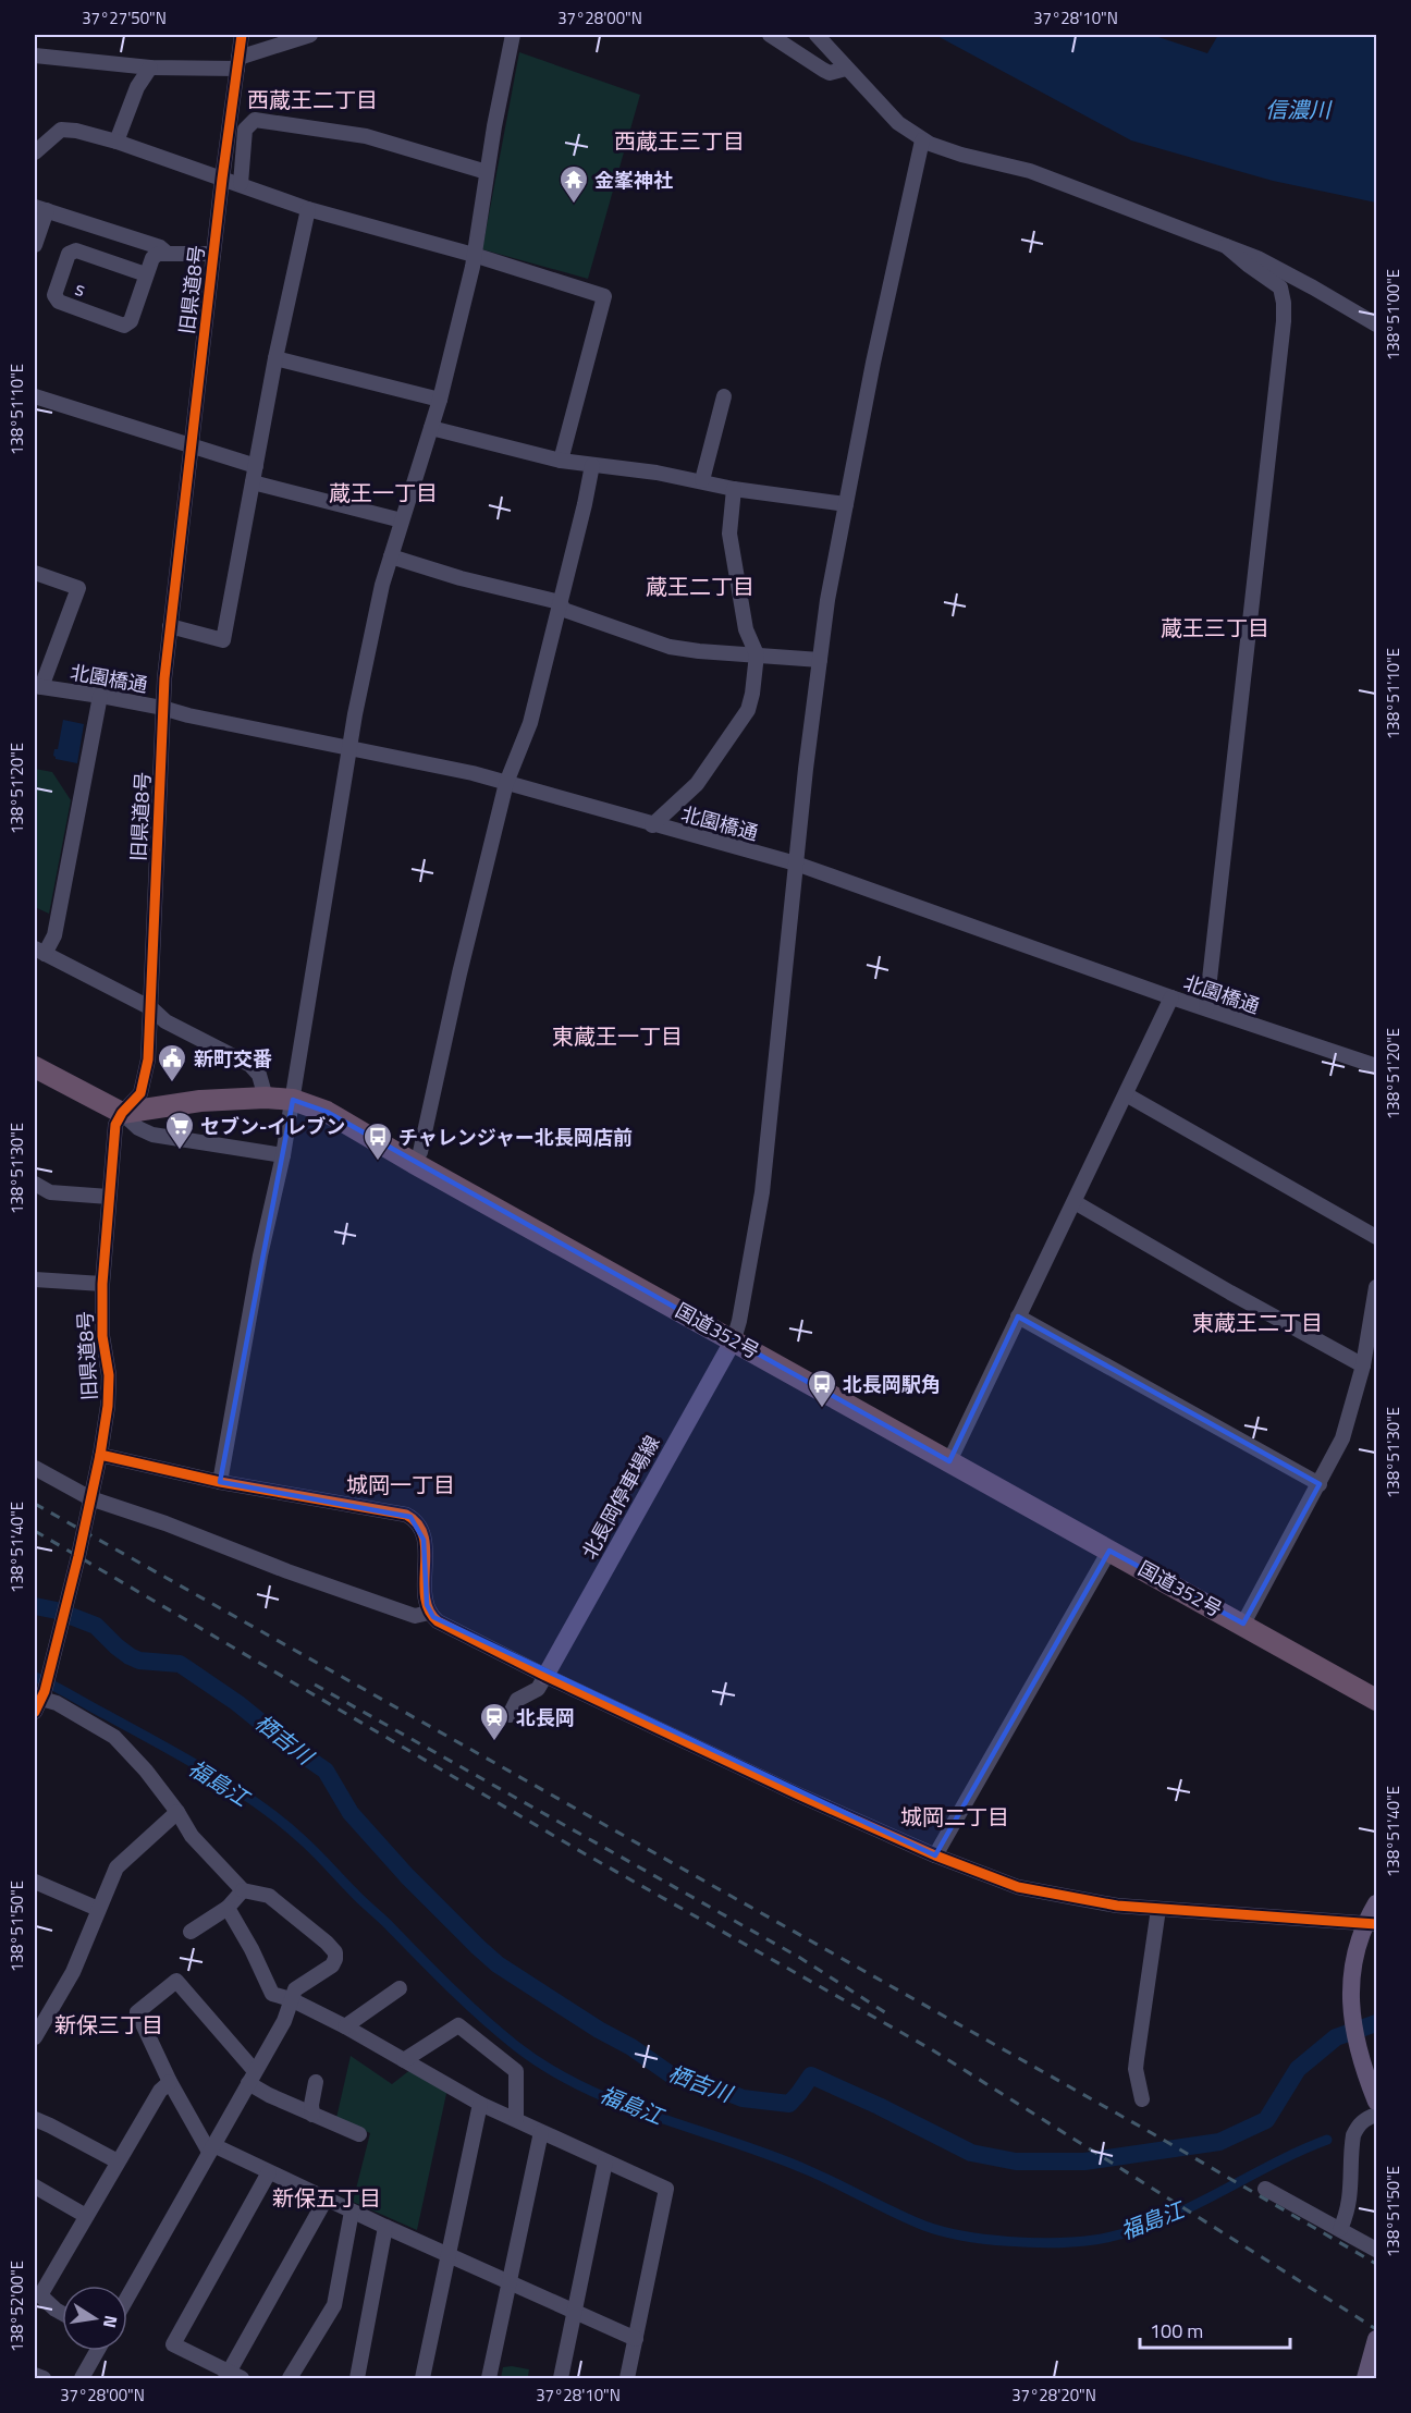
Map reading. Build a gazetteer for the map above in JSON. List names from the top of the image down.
{
  "streets": {
    "highway": ["国道352号"],
    "main road": ["北長岡停車場線"],
    "street": ["s", "旧県道8号", "北園橋通"]
  },
  "crossings": [
    ["旧県道8号", "北園橋通"],
    ["旧県道8号", "国道352号"],
    ["国道352号", "北長岡停車場線"]
  ],
  "districts": [
    "西蔵王二丁目",
    "西蔵王三丁目",
    "蔵王一丁目",
    "蔵王二丁目",
    "蔵王三丁目",
    "東蔵王一丁目",
    "東蔵王二丁目",
    "城岡一丁目",
    "城岡二丁目",
    "新保三丁目",
    "新保五丁目"
  ],
  "water": ["信濃川", "栖吉川", "福島江"],
  "places": {
    "temple": ["金峯神社"],
    "public building": ["新町交番"],
    "supermarket": ["セブン-イレブン"],
    "bus stop": ["チャレンジャー北長岡店前", "北長岡駅角"],
    "station": ["北長岡"]
  },
  "scale_bar": "100 m",
  "north": "right",
  "coordinates": [
    "37°27'50\"N",
    "37°28'00\"N",
    "37°28'10\"N",
    "138°51'00\"E",
    "138°51'10\"E",
    "138°51'20\"E",
    "138°51'30\"E",
    "138°51'40\"E",
    "138°51'50\"E",
    "138°52'00\"E",
    "37°28'20\"N"
  ]
}
